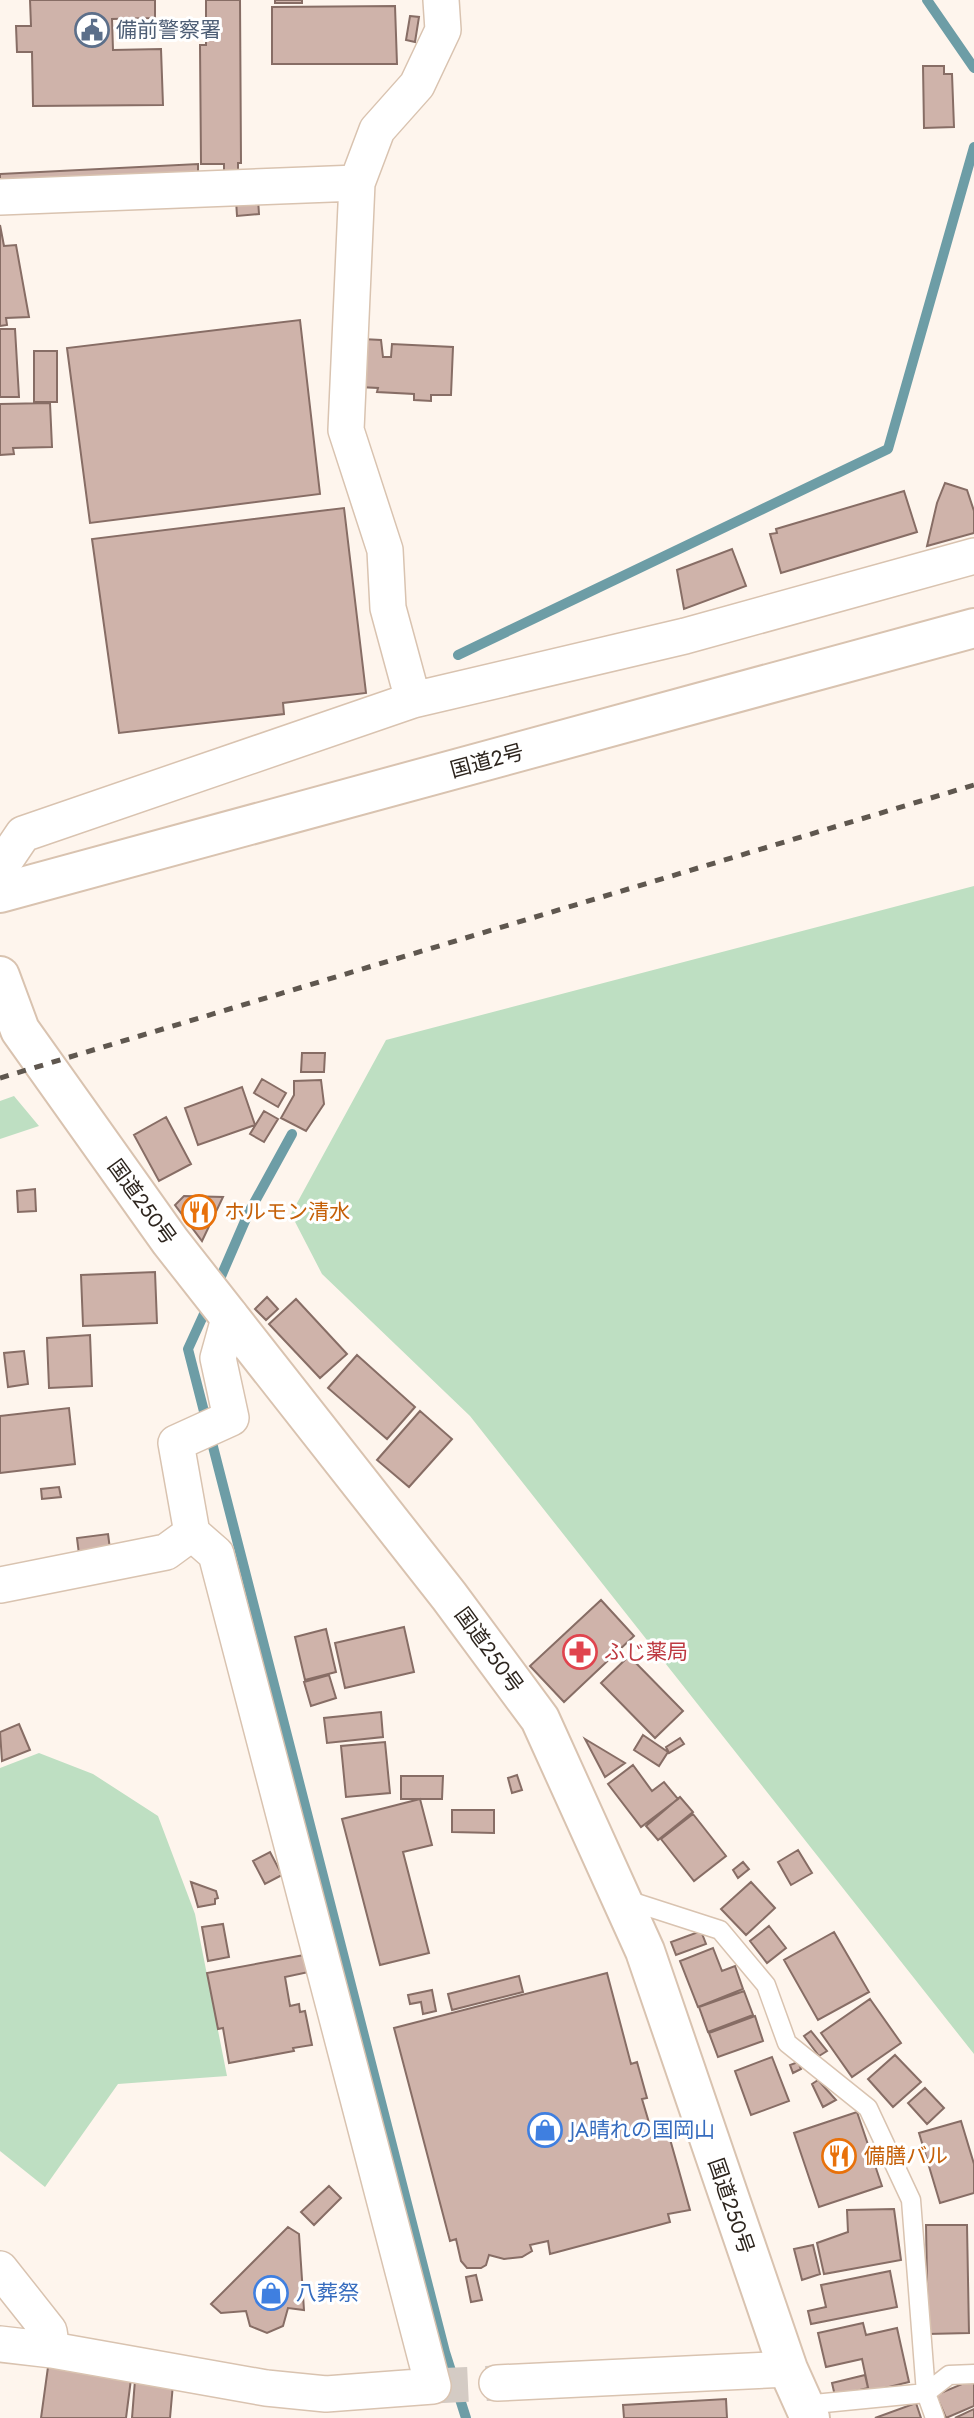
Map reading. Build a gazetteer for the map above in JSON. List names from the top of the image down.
{
  "streets": {
    "highway": ["国道2号", "国道250号"]
  },
  "places": {
    "public building": ["備前警察署"],
    "restaurant": ["ホルモン清水", "備膳バル"],
    "pharmacy": ["ふじ薬局"],
    "shop": ["JA晴れの国岡山", "八葬祭"]
  }
}
